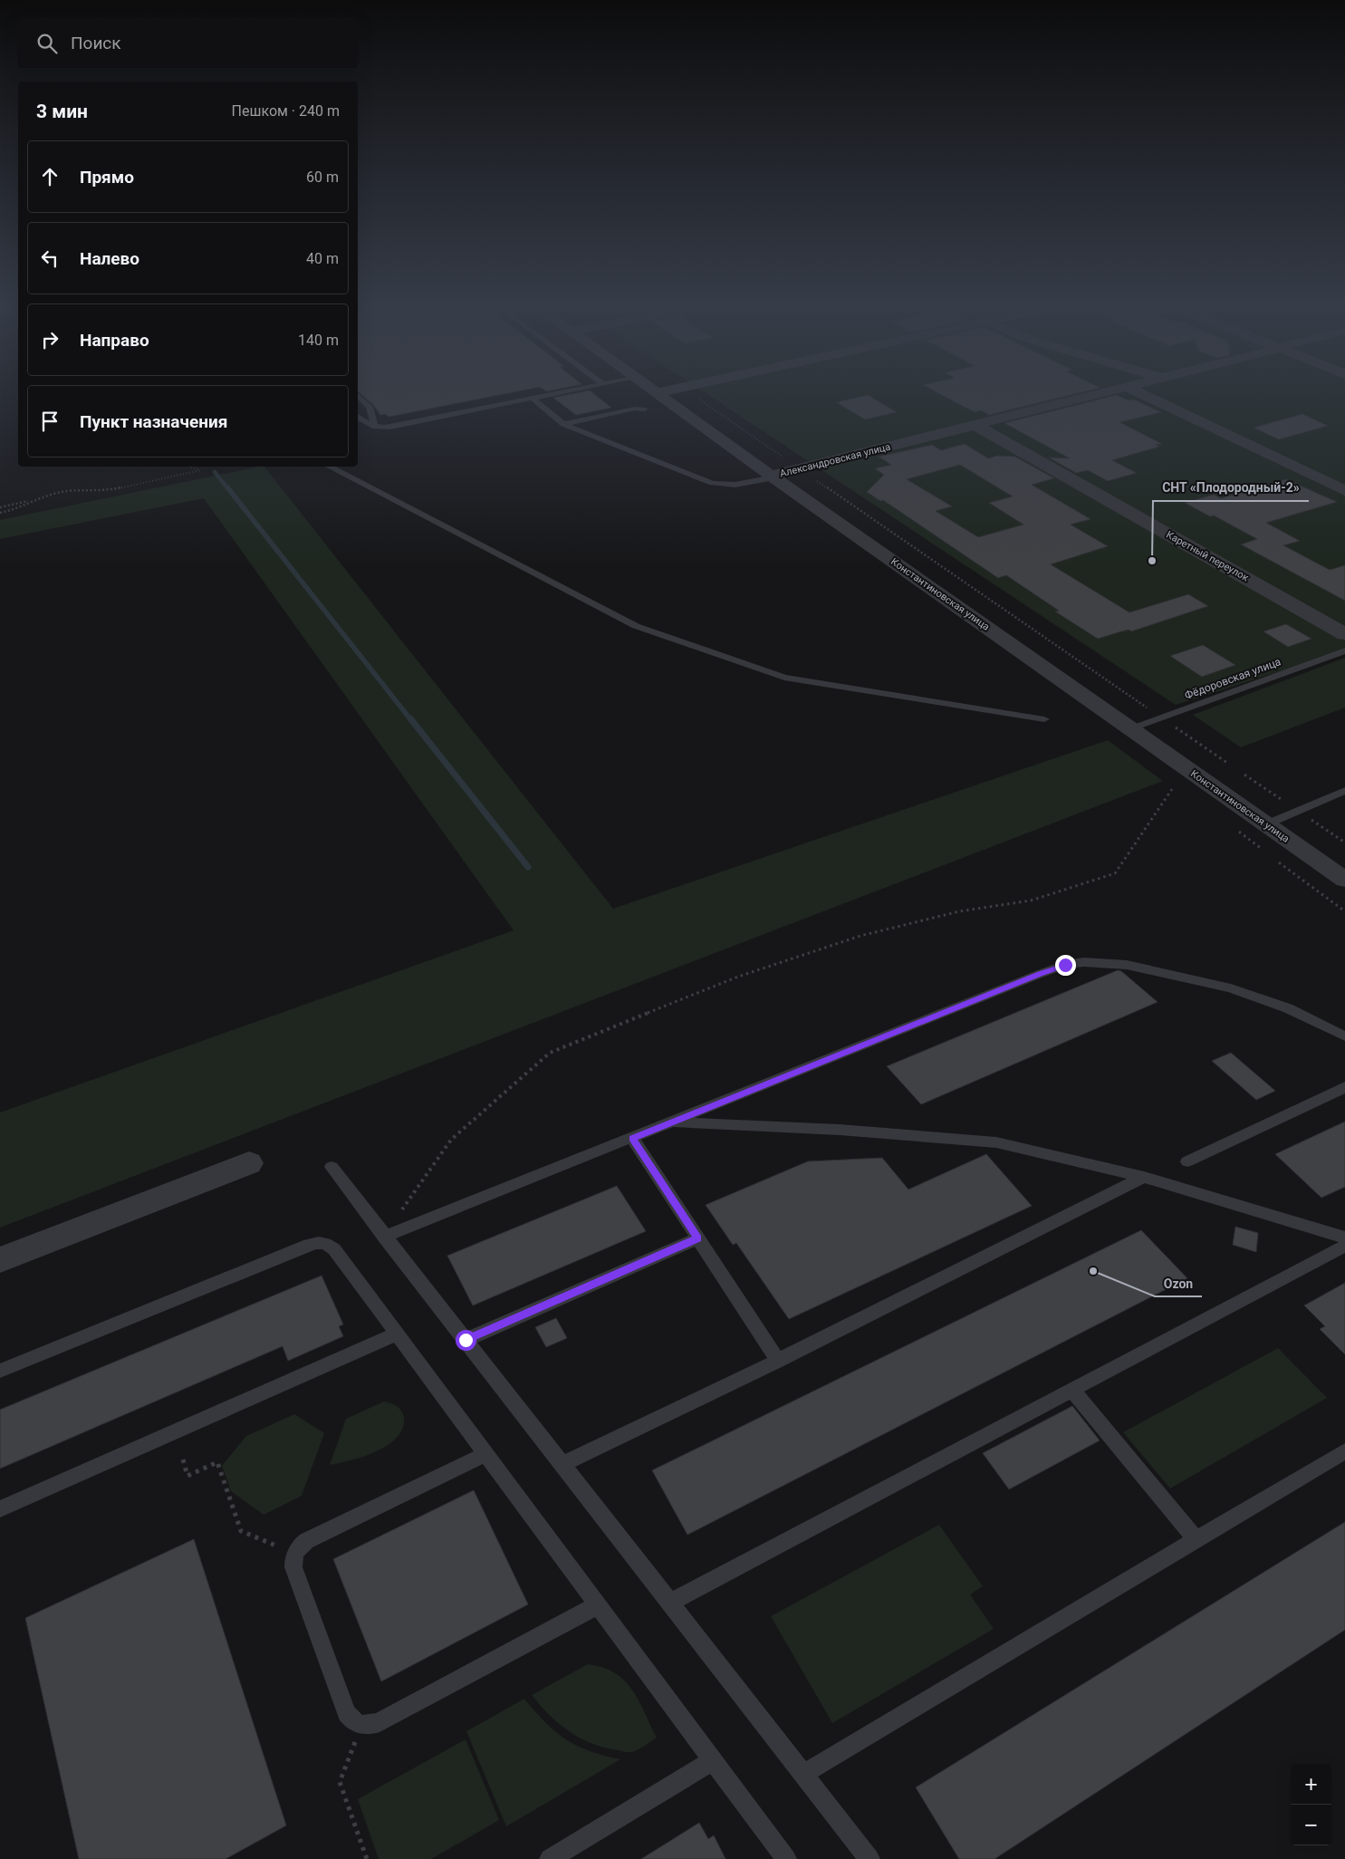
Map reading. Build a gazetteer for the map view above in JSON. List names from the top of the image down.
{
  "streets": {
    "street": ["Александровская улица", "Каретный переулок", "Константиновская улица"],
    "lane": ["Фёдоровская улица"]
  },
  "crossings": [
    ["Александровская улица", "Каретный переулок"],
    ["Александровская улица", "Константиновская улица"],
    ["Константиновская улица", "Фёдоровская улица"]
  ],
  "places": ["СНТ «Плодородный-2»", "Ozon"],
  "page": {
    "search": "Поиск",
    "heading": ["3 мин", "Пешком · 240 m"],
    "list": [
      ["Прямо", "60 m"],
      ["Налево", "40 m"],
      ["Направо", "140 m"],
      "Пункт назначения"
    ],
    "map_buttons": ["+", "−"]
  }
}
